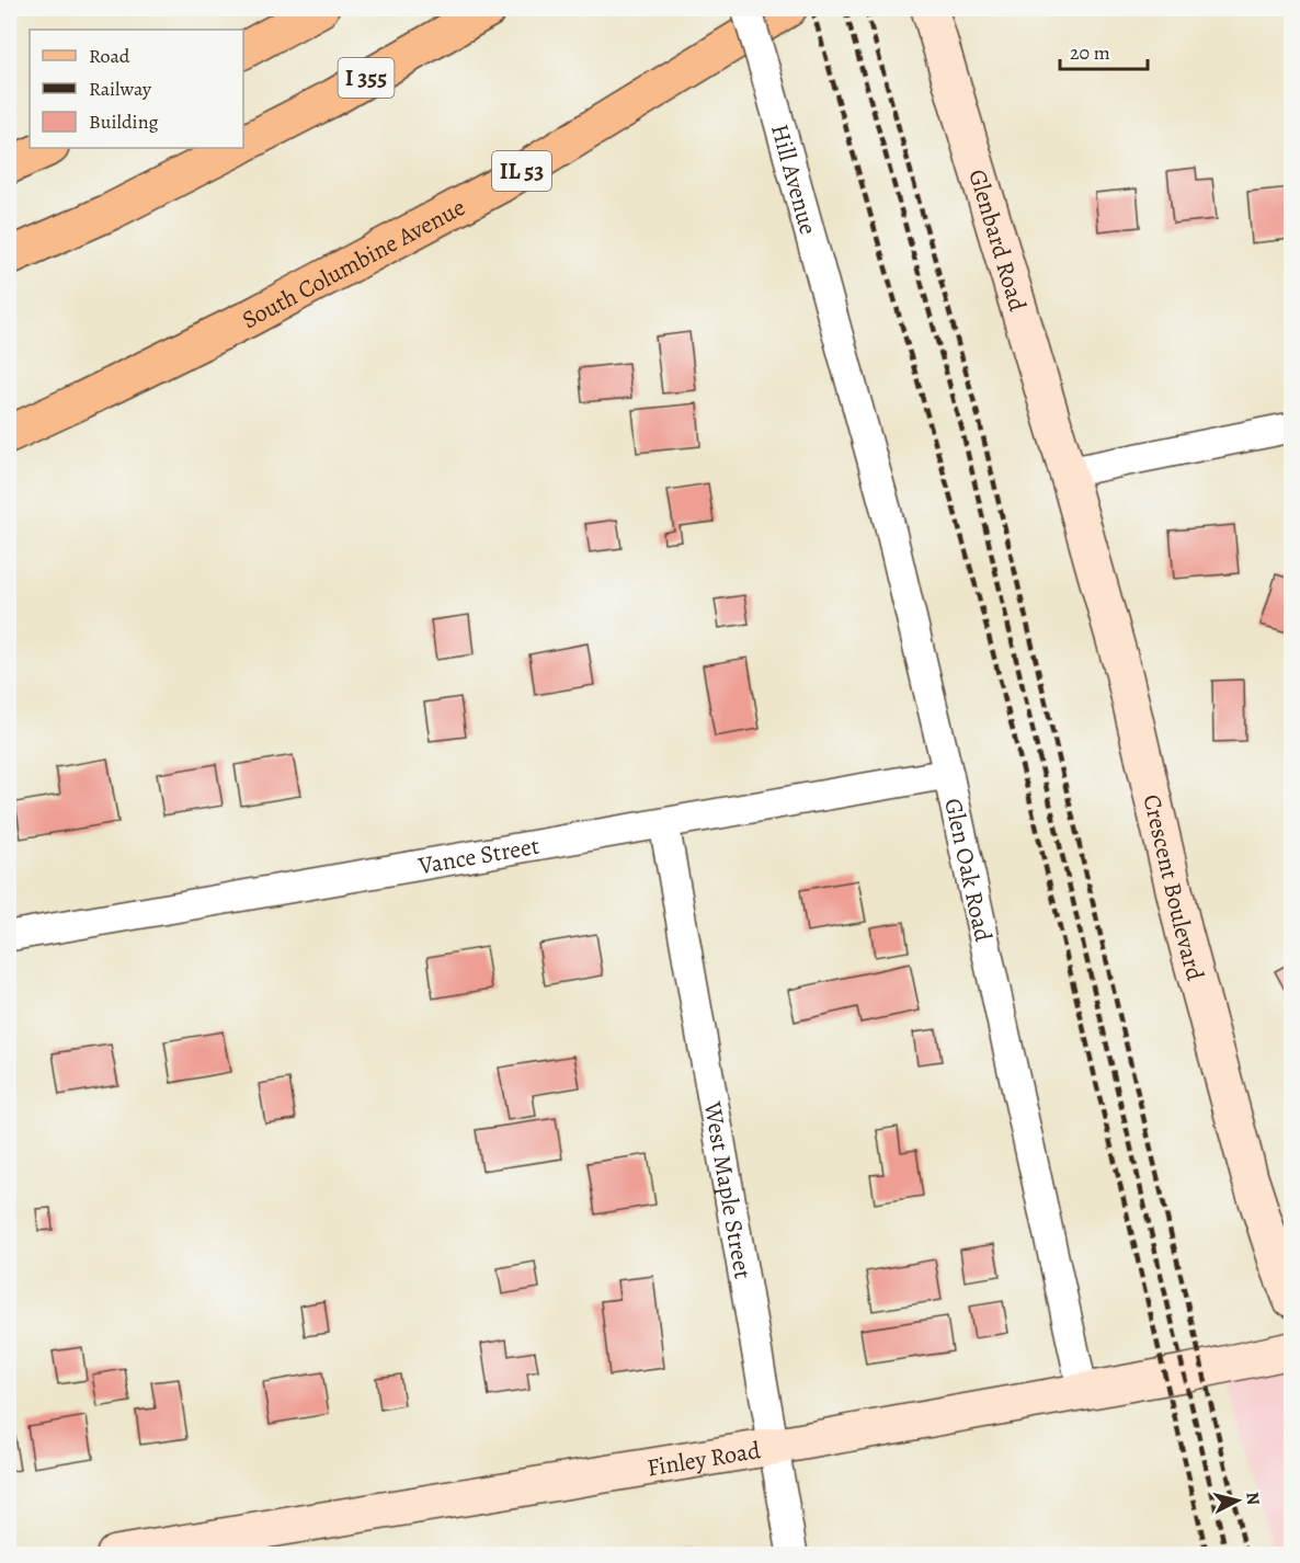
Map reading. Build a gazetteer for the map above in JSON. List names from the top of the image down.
{
  "streets": {
    "main road": ["I 355", "IL 53", "South Columbine Avenue"],
    "street": [
      "Hill Avenue",
      "Glenbard Road",
      "Vance Street",
      "Glen Oak Road",
      "Crescent Boulevard",
      "West Maple Street",
      "Finley Road"
    ]
  },
  "crossings": [
    ["Hill Avenue", "Glen Oak Road"],
    ["Glenbard Road", "Crescent Boulevard"],
    ["Vance Street", "Glen Oak Road"],
    ["Vance Street", "West Maple Street"],
    ["Glen Oak Road", "Finley Road"],
    ["West Maple Street", "Finley Road"]
  ],
  "legend": ["Road", "Railway", "Building"],
  "scale_bar": "20 m",
  "north": "right"
}
